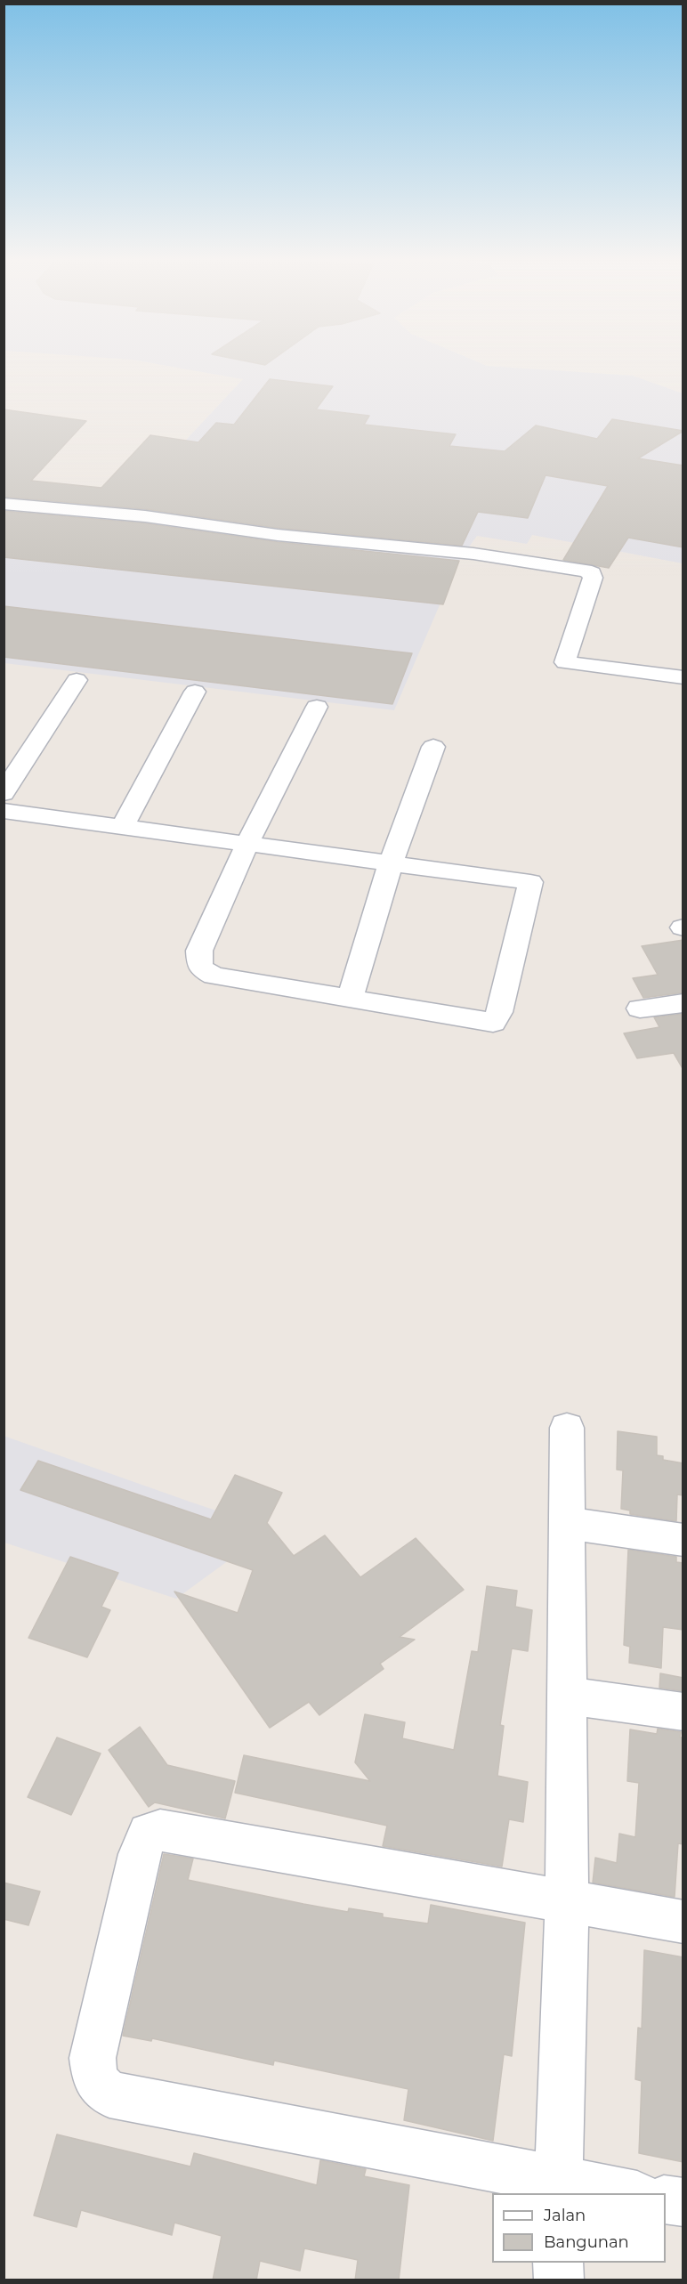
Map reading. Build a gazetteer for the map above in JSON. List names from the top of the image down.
{
  "legend": ["Jalan", "Bangunan"]
}
